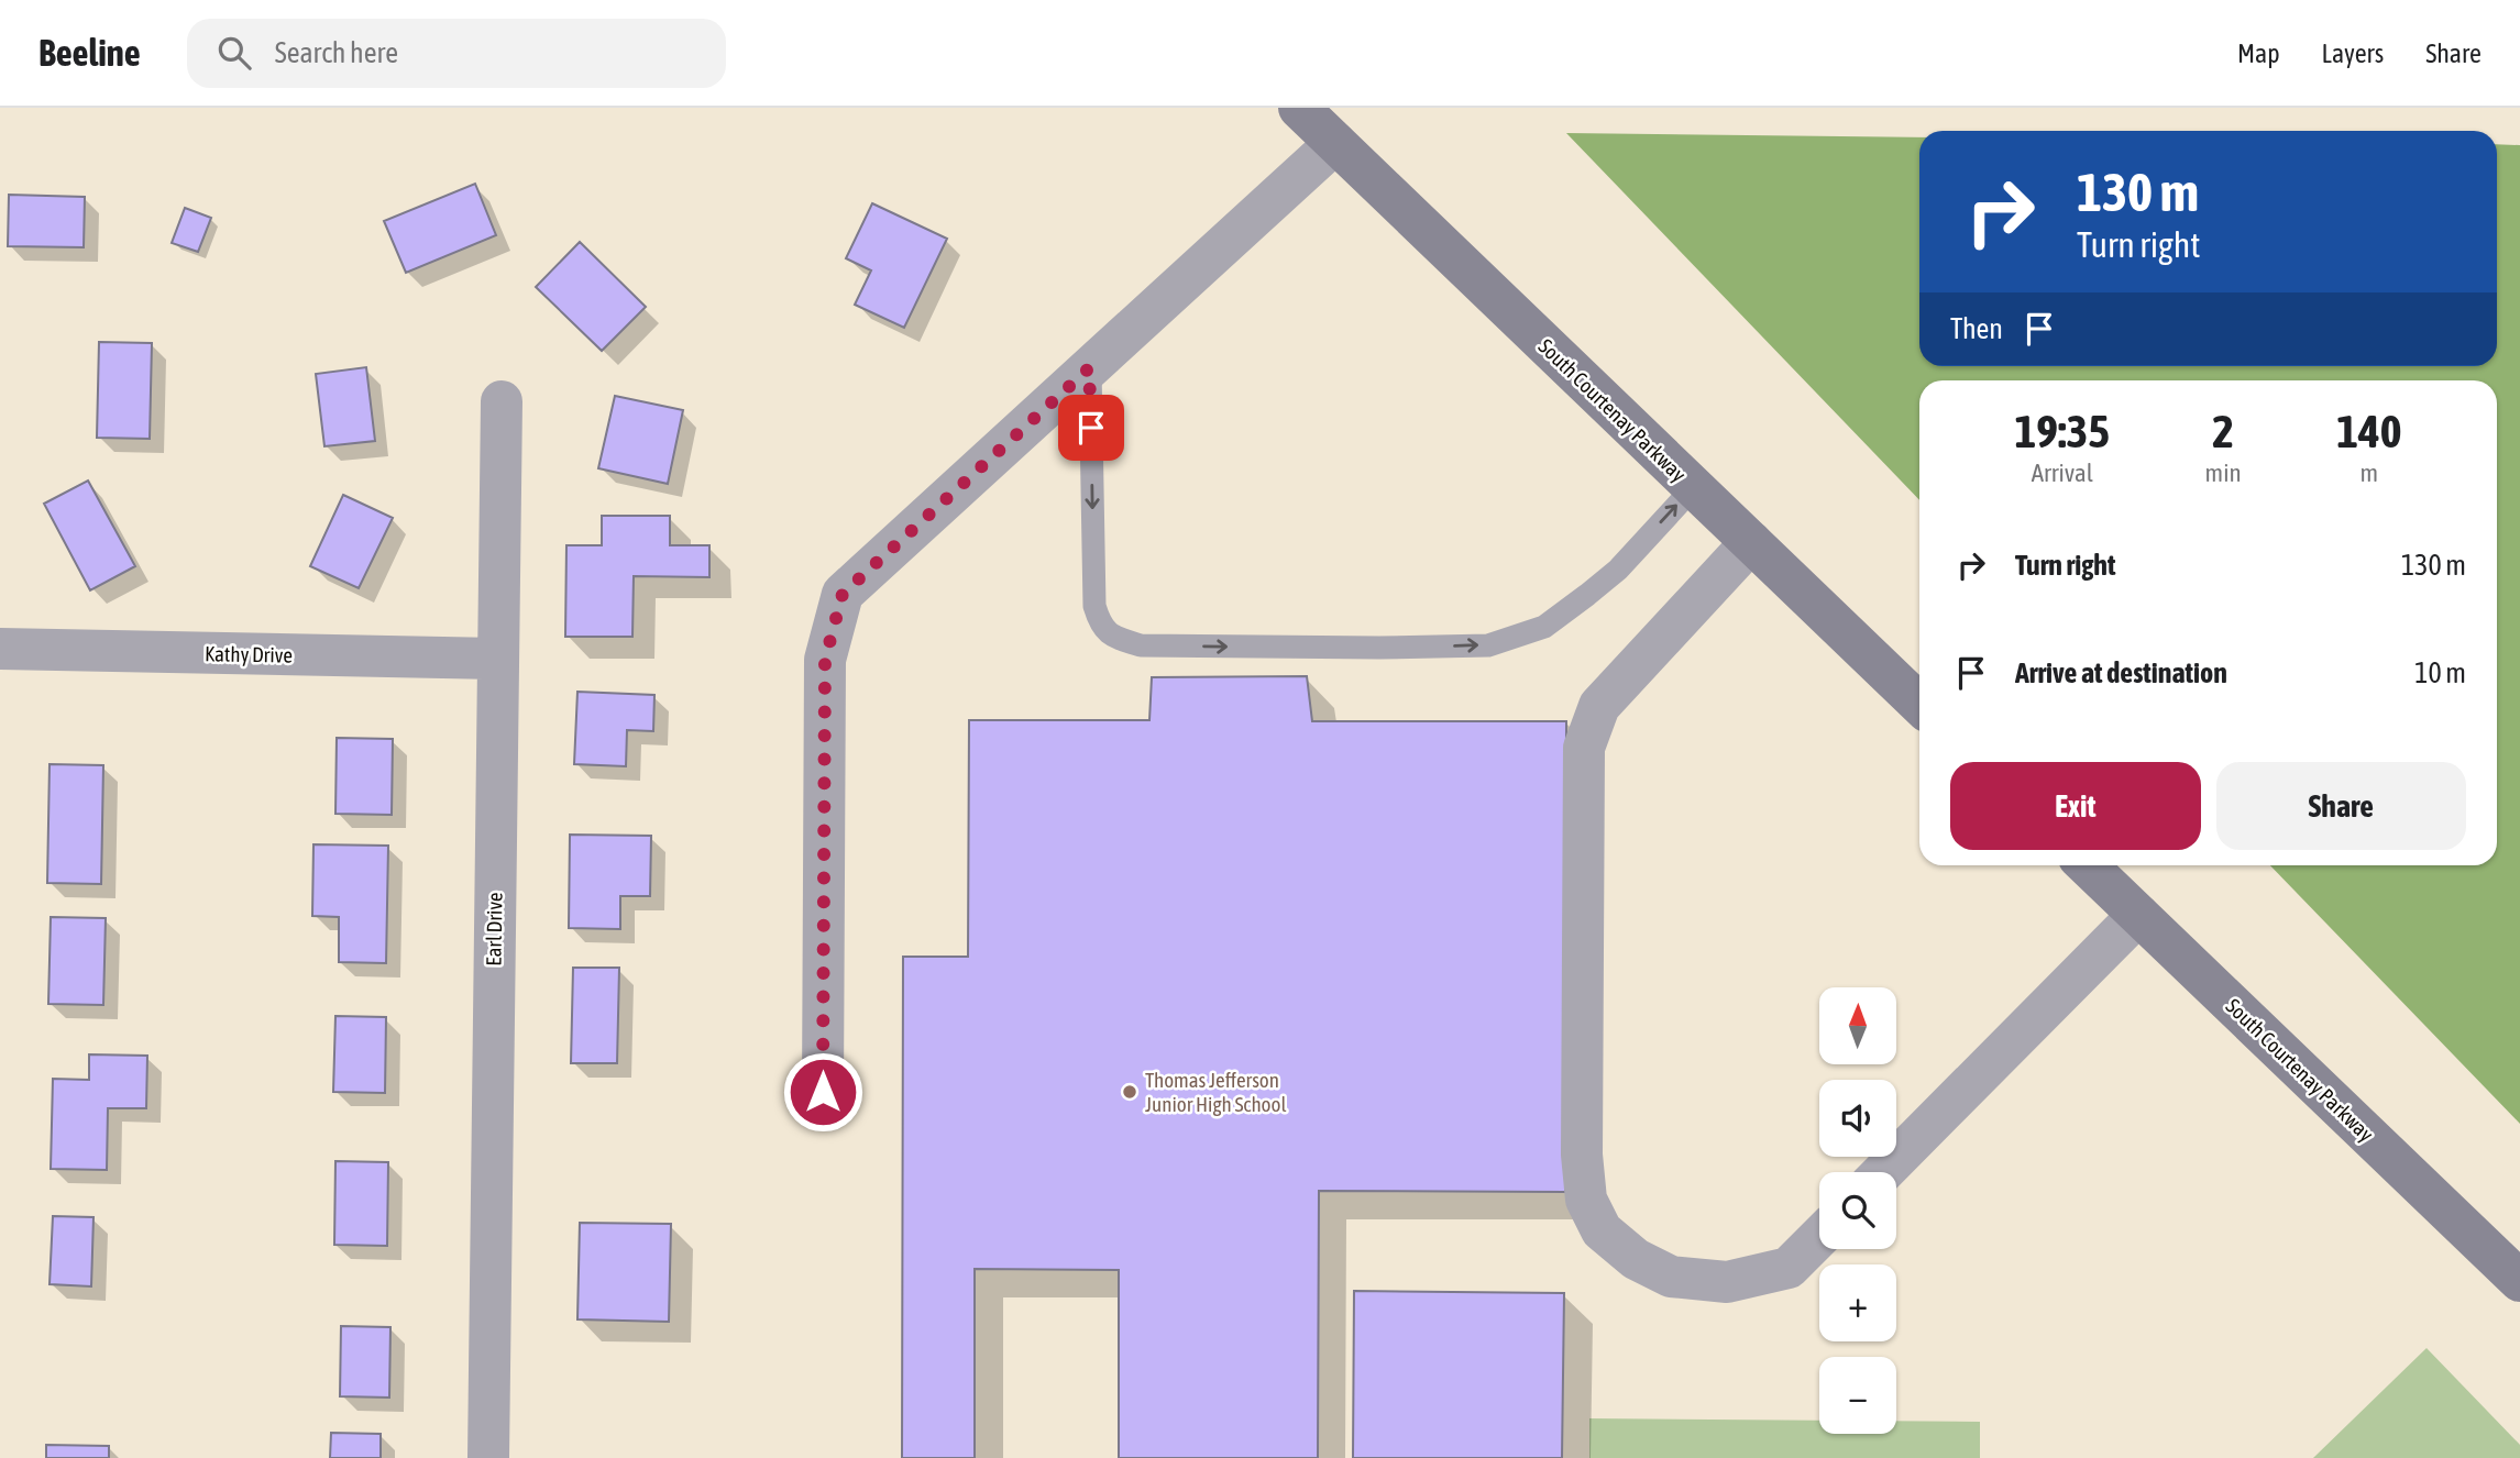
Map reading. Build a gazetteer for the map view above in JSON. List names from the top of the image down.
{
  "streets": {
    "main road": ["South Courtenay Parkway"],
    "street": ["Kathy Drive", "Earl Drive"]
  },
  "crossings": [
    ["Kathy Drive", "Earl Drive"]
  ],
  "places": ["Thomas Jefferson Junior High School"],
  "north": "top",
  "page": {
    "header": "Beeline",
    "search": "Search here",
    "nav": ["Map", "Layers", "Share"],
    "turn": ["130 m", "Turn right"],
    "then": "Then",
    "eta": [
      "19:35",
      "Arrival",
      "2",
      "min",
      "140",
      "m"
    ],
    "list": [
      {
        "name": "Turn right",
        "value": "130 m"
      },
      {
        "name": "Arrive at destination",
        "value": "10 m"
      }
    ],
    "buttons": ["Exit", "Share"],
    "map_buttons": ["+", "−"]
  }
}
